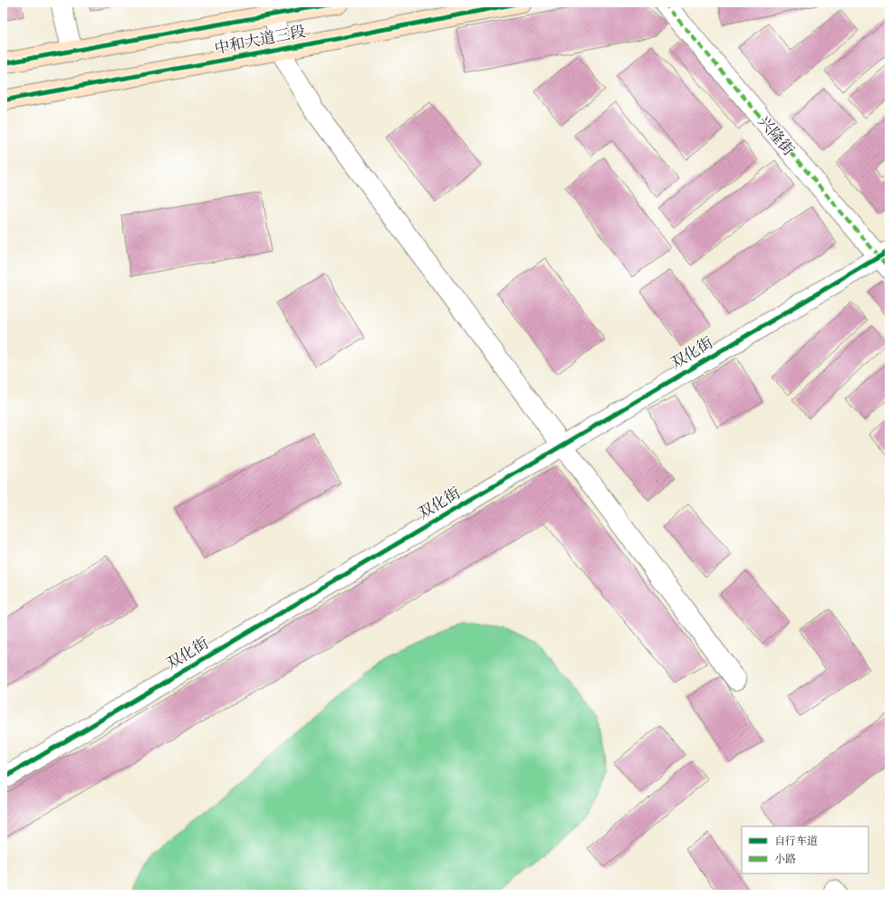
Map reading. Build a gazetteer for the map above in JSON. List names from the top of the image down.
{
  "streets": {
    "main road": ["中和大道三段"],
    "street": ["兴隆街", "双化街"]
  },
  "crossings": [
    ["兴隆街", "双化街"]
  ],
  "legend": ["自行车道", "小路"]
}
